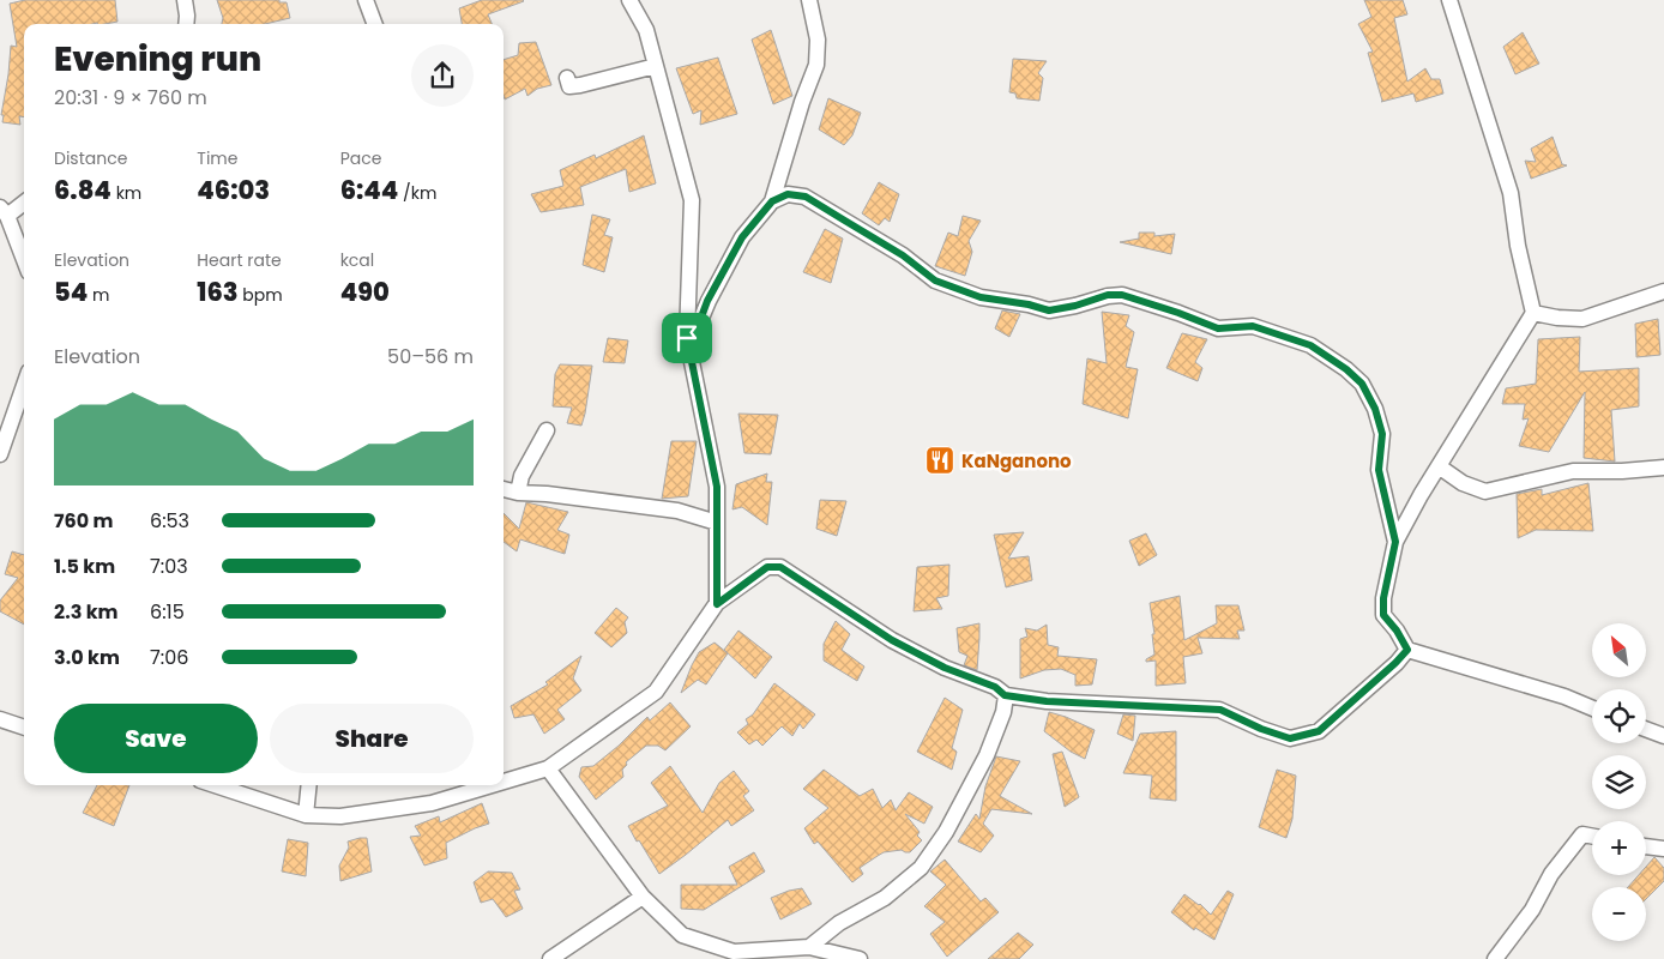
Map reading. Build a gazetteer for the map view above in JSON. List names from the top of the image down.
{
  "places": {
    "restaurant": ["KaNganono"]
  },
  "north": "top left",
  "page": {
    "heading": ["Evening run", "20:31 · 9 × 760 m"],
    "stats": [
      ["Distance", "6.84 km"],
      ["Time", "46:03"],
      ["Pace", "6:44 /km"],
      ["Elevation", "54 m"],
      ["Heart rate", "163 bpm"],
      ["kcal", "490"]
    ],
    "chart": ["Elevation", "50–56 m"],
    "list": [
      {
        "name": "760 m",
        "note": "6:53"
      },
      {
        "name": "1.5 km",
        "note": "7:03"
      },
      {
        "name": "2.3 km",
        "note": "6:15"
      },
      {
        "name": "3.0 km",
        "note": "7:06"
      }
    ],
    "map_buttons": ["+", "−"],
    "buttons": ["Save", "Share"]
  }
}
